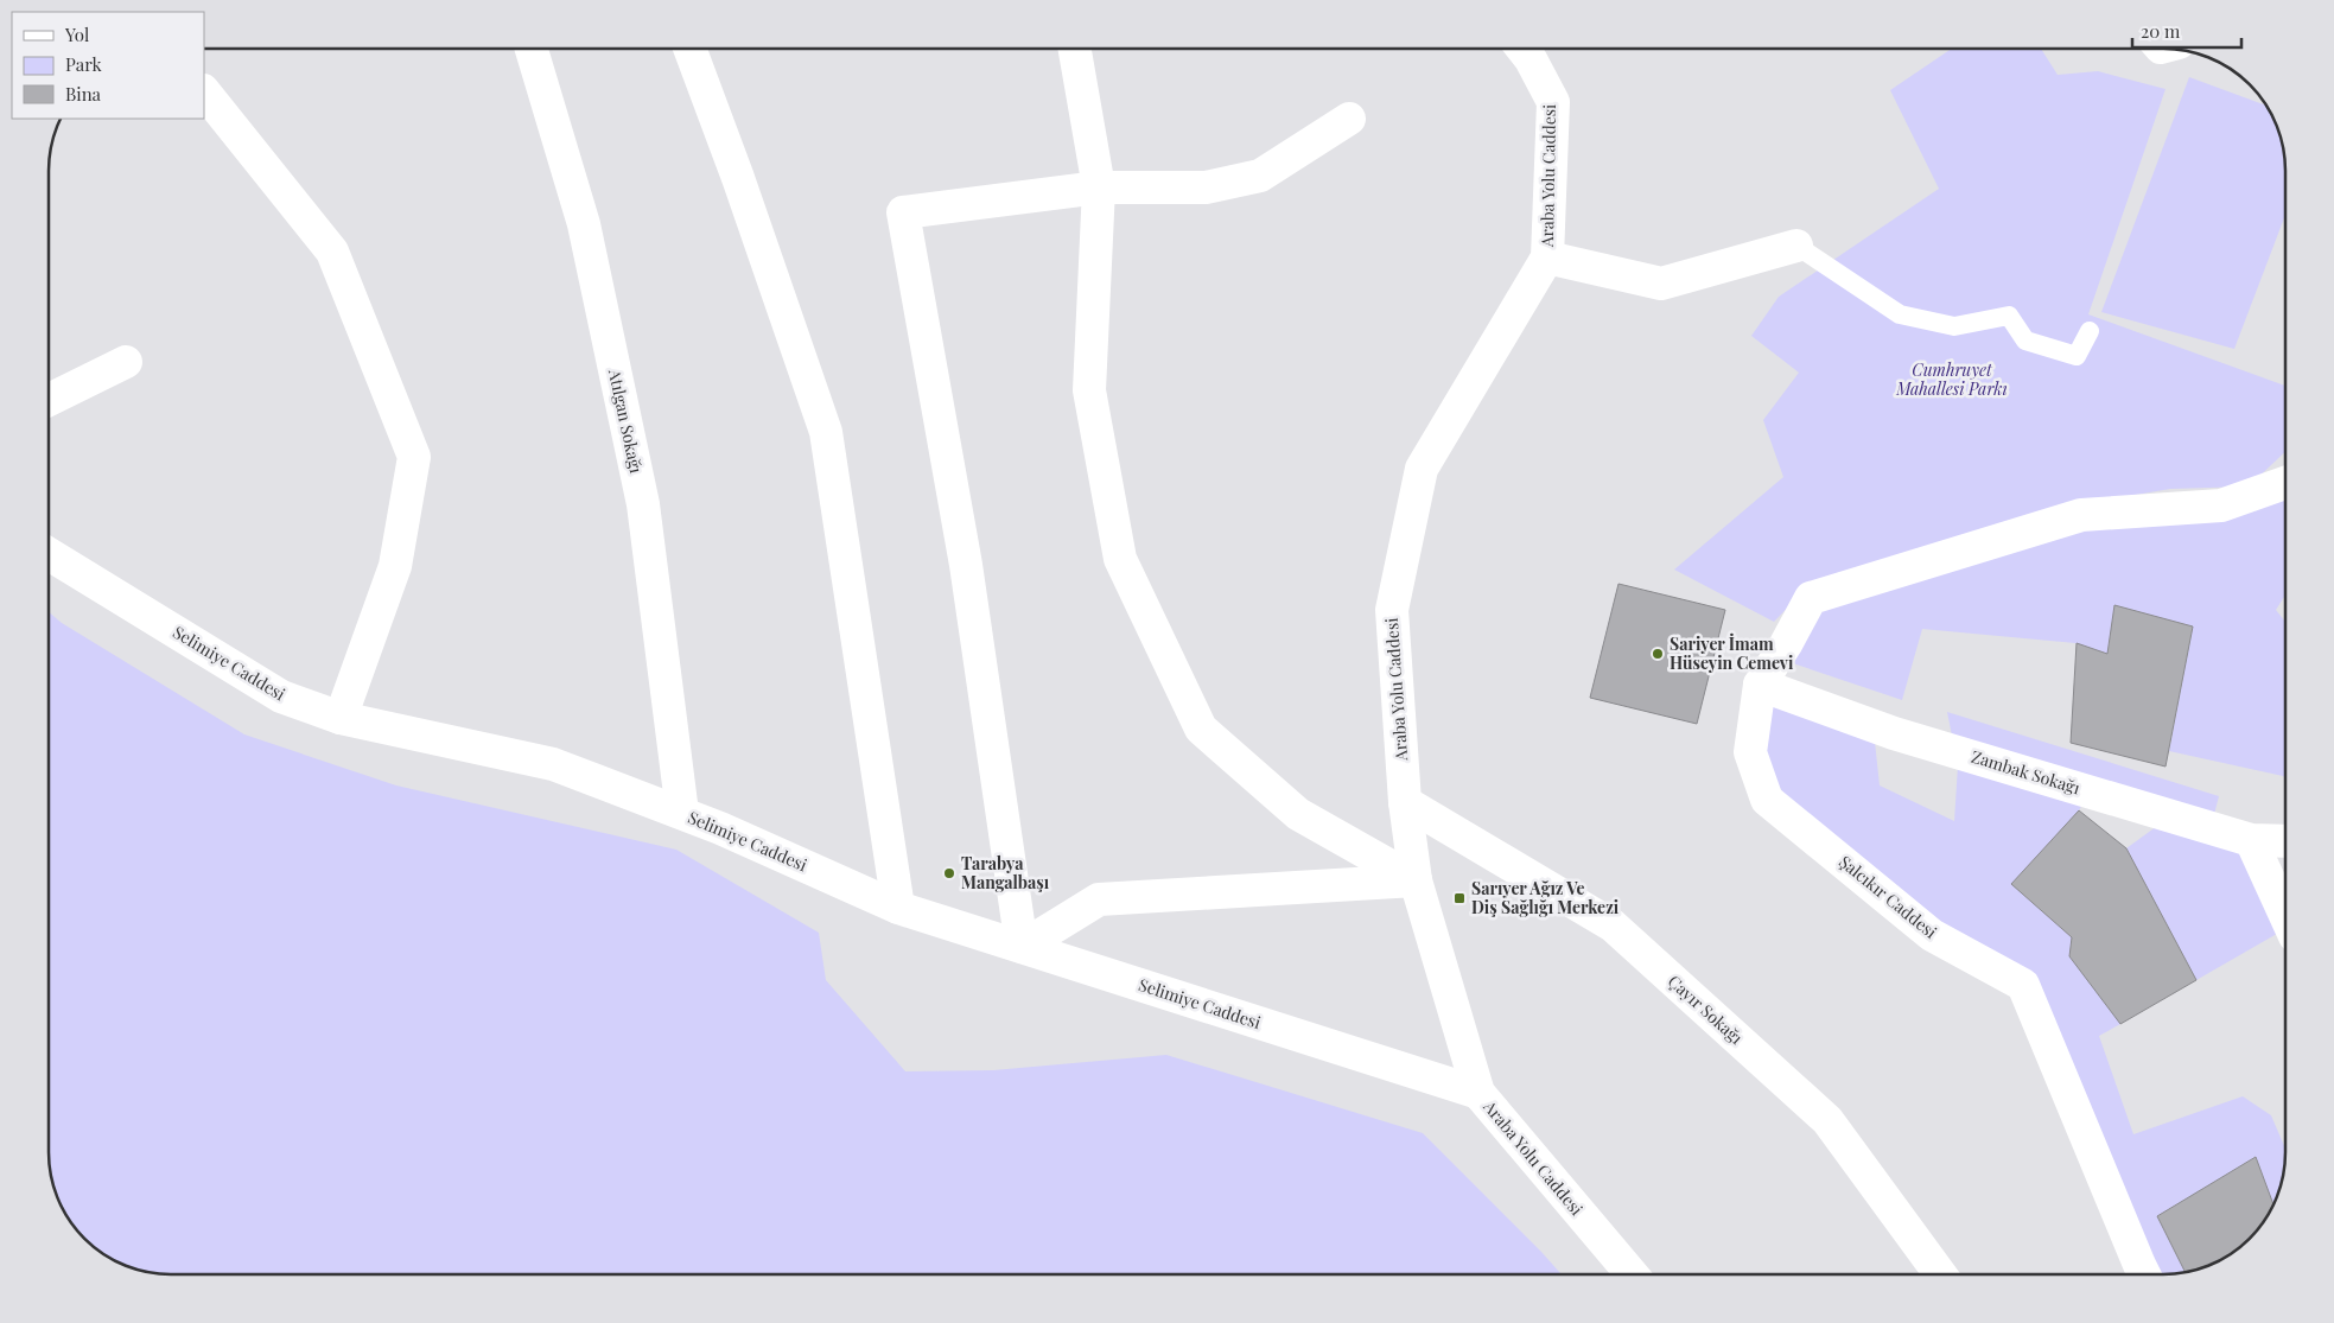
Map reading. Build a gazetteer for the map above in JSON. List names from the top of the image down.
{
  "streets": {
    "street": [
      "Araba Yolu Caddesi",
      "Atılgan Sokağı",
      "Selimiye Caddesi",
      "Zambak Sokağı",
      "Şalcıkır Caddesi",
      "Çayır Sokağı"
    ]
  },
  "crossings": [
    ["Araba Yolu Caddesi", "Selimiye Caddesi"],
    ["Araba Yolu Caddesi", "Çayır Sokağı"],
    ["Atılgan Sokağı", "Selimiye Caddesi"],
    ["Zambak Sokağı", "Şalcıkır Caddesi"]
  ],
  "parks": ["Cumhruyet Mahallesi Parkı"],
  "places": {
    "other": ["Sariyer İmam Hüseyin Cemevi", "Tarabya Mangalbaşı"],
    "transit": ["Sarıyer Ağız Ve Diş Sağlığı Merkezi"]
  },
  "legend": ["Yol", "Park", "Bina"],
  "scale_bar": "20 m"
}
